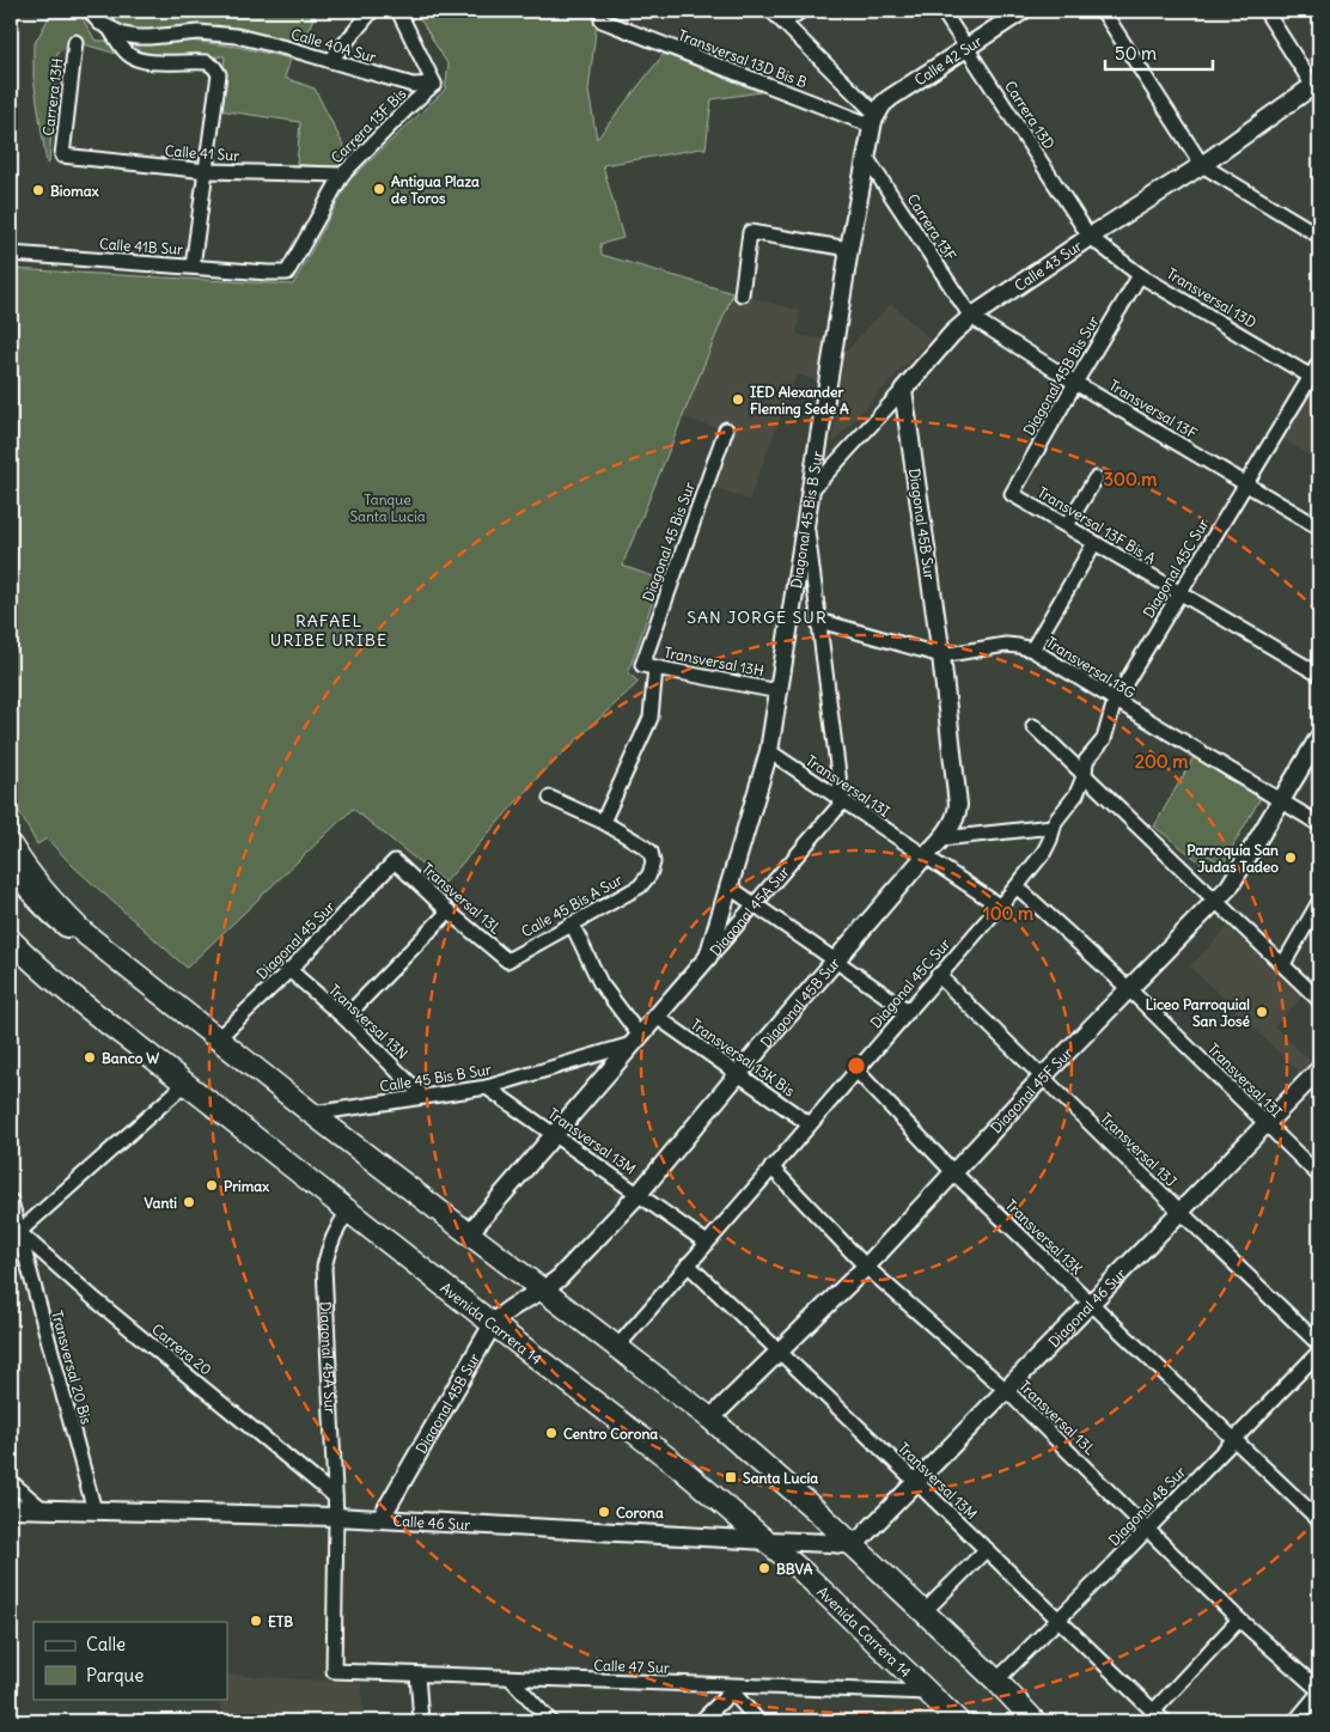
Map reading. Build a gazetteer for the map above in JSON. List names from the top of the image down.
{
  "streets": {
    "main road": ["Avenida Carrera 14"],
    "street": [
      "Calle 40A Sur",
      "Transversal 13D Bis B",
      "Calle 42 Sur",
      "Carrera 13H",
      "Carrera 13D",
      "Carrera 13F Bis",
      "Calle 41 Sur",
      "Carrera 13F",
      "Calle 41B Sur",
      "Calle 43 Sur",
      "Transversal 13D",
      "Diagonal 45B Bis Sur",
      "Transversal 13F",
      "Diagonal 45 Bis B Sur",
      "Diagonal 45B Sur",
      "Transversal 13F Bis A",
      "Diagonal 45 Bis Sur",
      "Diagonal 45C Sur",
      "Transversal 13H",
      "Transversal 13G",
      "Transversal 13I",
      "Transversal 13L",
      "Calle 45 Bis A Sur",
      "Diagonal 45A Sur",
      "Diagonal 45 Sur",
      "Transversal 13N",
      "Transversal 13K Bis",
      "Calle 45 Bis B Sur",
      "Diagonal 45F Sur",
      "Transversal 13M",
      "Transversal 13J",
      "Transversal 13K",
      "Diagonal 46 Sur",
      "Carrera 20",
      "Transversal 20 Bis",
      "Diagonal 48 Sur",
      "Calle 46 Sur",
      "Calle 47 Sur"
    ]
  },
  "crossings": [
    ["Calle 40A Sur", "Carrera 13F Bis"],
    ["Transversal 13D Bis B", "Calle 42 Sur"],
    ["Transversal 13D Bis B", "Diagonal 45 Bis B Sur"],
    ["Calle 42 Sur", "Carrera 13D"],
    ["Calle 42 Sur", "Diagonal 45 Bis B Sur"],
    ["Carrera 13H", "Calle 41 Sur"],
    ["Carrera 13D", "Calle 43 Sur"],
    ["Carrera 13D", "Transversal 13D"],
    ["Carrera 13F Bis", "Calle 41 Sur"],
    ["Carrera 13F Bis", "Calle 41B Sur"],
    ["Carrera 13F", "Calle 43 Sur"],
    ["Carrera 13F", "Transversal 13F"],
    ["Carrera 13F", "Diagonal 45 Bis B Sur"],
    ["Calle 43 Sur", "Transversal 13D"],
    ["Calle 43 Sur", "Transversal 13F"],
    ["Calle 43 Sur", "Diagonal 45 Bis B Sur"],
    ["Calle 43 Sur", "Diagonal 45B Sur"],
    ["Transversal 13D", "Diagonal 45B Bis Sur"],
    ["Transversal 13D", "Diagonal 45C Sur"],
    ["Diagonal 45B Bis Sur", "Transversal 13F"],
    ["Diagonal 45B Bis Sur", "Transversal 13F Bis A"],
    ["Transversal 13F", "Diagonal 45C Sur"],
    ["Diagonal 45 Bis B Sur", "Transversal 13H"],
    ["Diagonal 45 Bis B Sur", "Transversal 13I"],
    ["Diagonal 45 Bis B Sur", "Diagonal 45A Sur"],
    ["Diagonal 45B Sur", "Transversal 13G"],
    ["Diagonal 45B Sur", "Transversal 13I"],
    ["Diagonal 45B Sur", "Transversal 13K Bis"],
    ["Diagonal 45B Sur", "Transversal 13M"],
    ["Diagonal 45B Sur", "Avenida Carrera 14"],
    ["Diagonal 45B Sur", "Calle 46 Sur"],
    ["Transversal 13F Bis A", "Diagonal 45C Sur"],
    ["Diagonal 45 Bis Sur", "Transversal 13H"],
    ["Diagonal 45 Bis Sur", "Calle 45 Bis A Sur"],
    ["Diagonal 45C Sur", "Transversal 13G"],
    ["Diagonal 45C Sur", "Transversal 13I"],
    ["Diagonal 45C Sur", "Transversal 13L"],
    ["Diagonal 45C Sur", "Transversal 13K Bis"],
    ["Diagonal 45C Sur", "Transversal 13M"],
    ["Diagonal 45C Sur", "Transversal 13J"],
    ["Diagonal 45C Sur", "Transversal 13K"],
    ["Transversal 13G", "Diagonal 45F Sur"],
    ["Transversal 13I", "Diagonal 45A Sur"],
    ["Transversal 13I", "Diagonal 45F Sur"],
    ["Transversal 13I", "Diagonal 46 Sur"],
    ["Transversal 13L", "Calle 45 Bis A Sur"],
    ["Transversal 13L", "Diagonal 45 Sur"],
    ["Transversal 13L", "Diagonal 45F Sur"],
    ["Transversal 13L", "Diagonal 46 Sur"],
    ["Transversal 13L", "Diagonal 48 Sur"],
    ["Diagonal 45A Sur", "Transversal 13K Bis"],
    ["Diagonal 45A Sur", "Calle 45 Bis B Sur"],
    ["Diagonal 45A Sur", "Transversal 13M"],
    ["Diagonal 45A Sur", "Avenida Carrera 14"],
    ["Diagonal 45A Sur", "Carrera 20"],
    ["Diagonal 45A Sur", "Calle 46 Sur"],
    ["Diagonal 45A Sur", "Calle 47 Sur"],
    ["Diagonal 45 Sur", "Transversal 13N"],
    ["Transversal 13N", "Calle 45 Bis B Sur"],
    ["Calle 45 Bis B Sur", "Transversal 13M"],
    ["Diagonal 45F Sur", "Transversal 13M"],
    ["Diagonal 45F Sur", "Transversal 13J"],
    ["Diagonal 45F Sur", "Transversal 13K"],
    ["Transversal 13M", "Diagonal 46 Sur"],
    ["Transversal 13M", "Diagonal 48 Sur"],
    ["Transversal 13J", "Diagonal 46 Sur"],
    ["Transversal 13K", "Diagonal 46 Sur"],
    ["Transversal 13K", "Diagonal 48 Sur"],
    ["Diagonal 46 Sur", "Calle 46 Sur"],
    ["Avenida Carrera 14", "Calle 46 Sur"],
    ["Avenida Carrera 14", "Calle 47 Sur"],
    ["Carrera 20", "Transversal 20 Bis"],
    ["Carrera 20", "Calle 46 Sur"],
    ["Carrera 20", "Calle 47 Sur"],
    ["Transversal 20 Bis", "Calle 46 Sur"],
    ["Calle 46 Sur", "Calle 47 Sur"]
  ],
  "districts": ["SAN JORGE SUR", "RAFAEL URIBE URIBE"],
  "parks": ["Tanque Santa Lucía"],
  "places": {
    "other": [
      "Antigua Plaza de Toros",
      "Biomax",
      "IED Alexander Fleming Sede A",
      "Parroquia San Judas Tadeo",
      "Liceo Parroquial San José",
      "Banco W",
      "Primax",
      "Vanti",
      "Centro Corona",
      "Corona",
      "BBVA",
      "ETB"
    ],
    "transit": ["Santa Lucía"]
  },
  "legend": ["Calle", "Parque"],
  "scale_bar": "50 m",
  "rings": ["300 m", "200 m", "100 m"]
}
